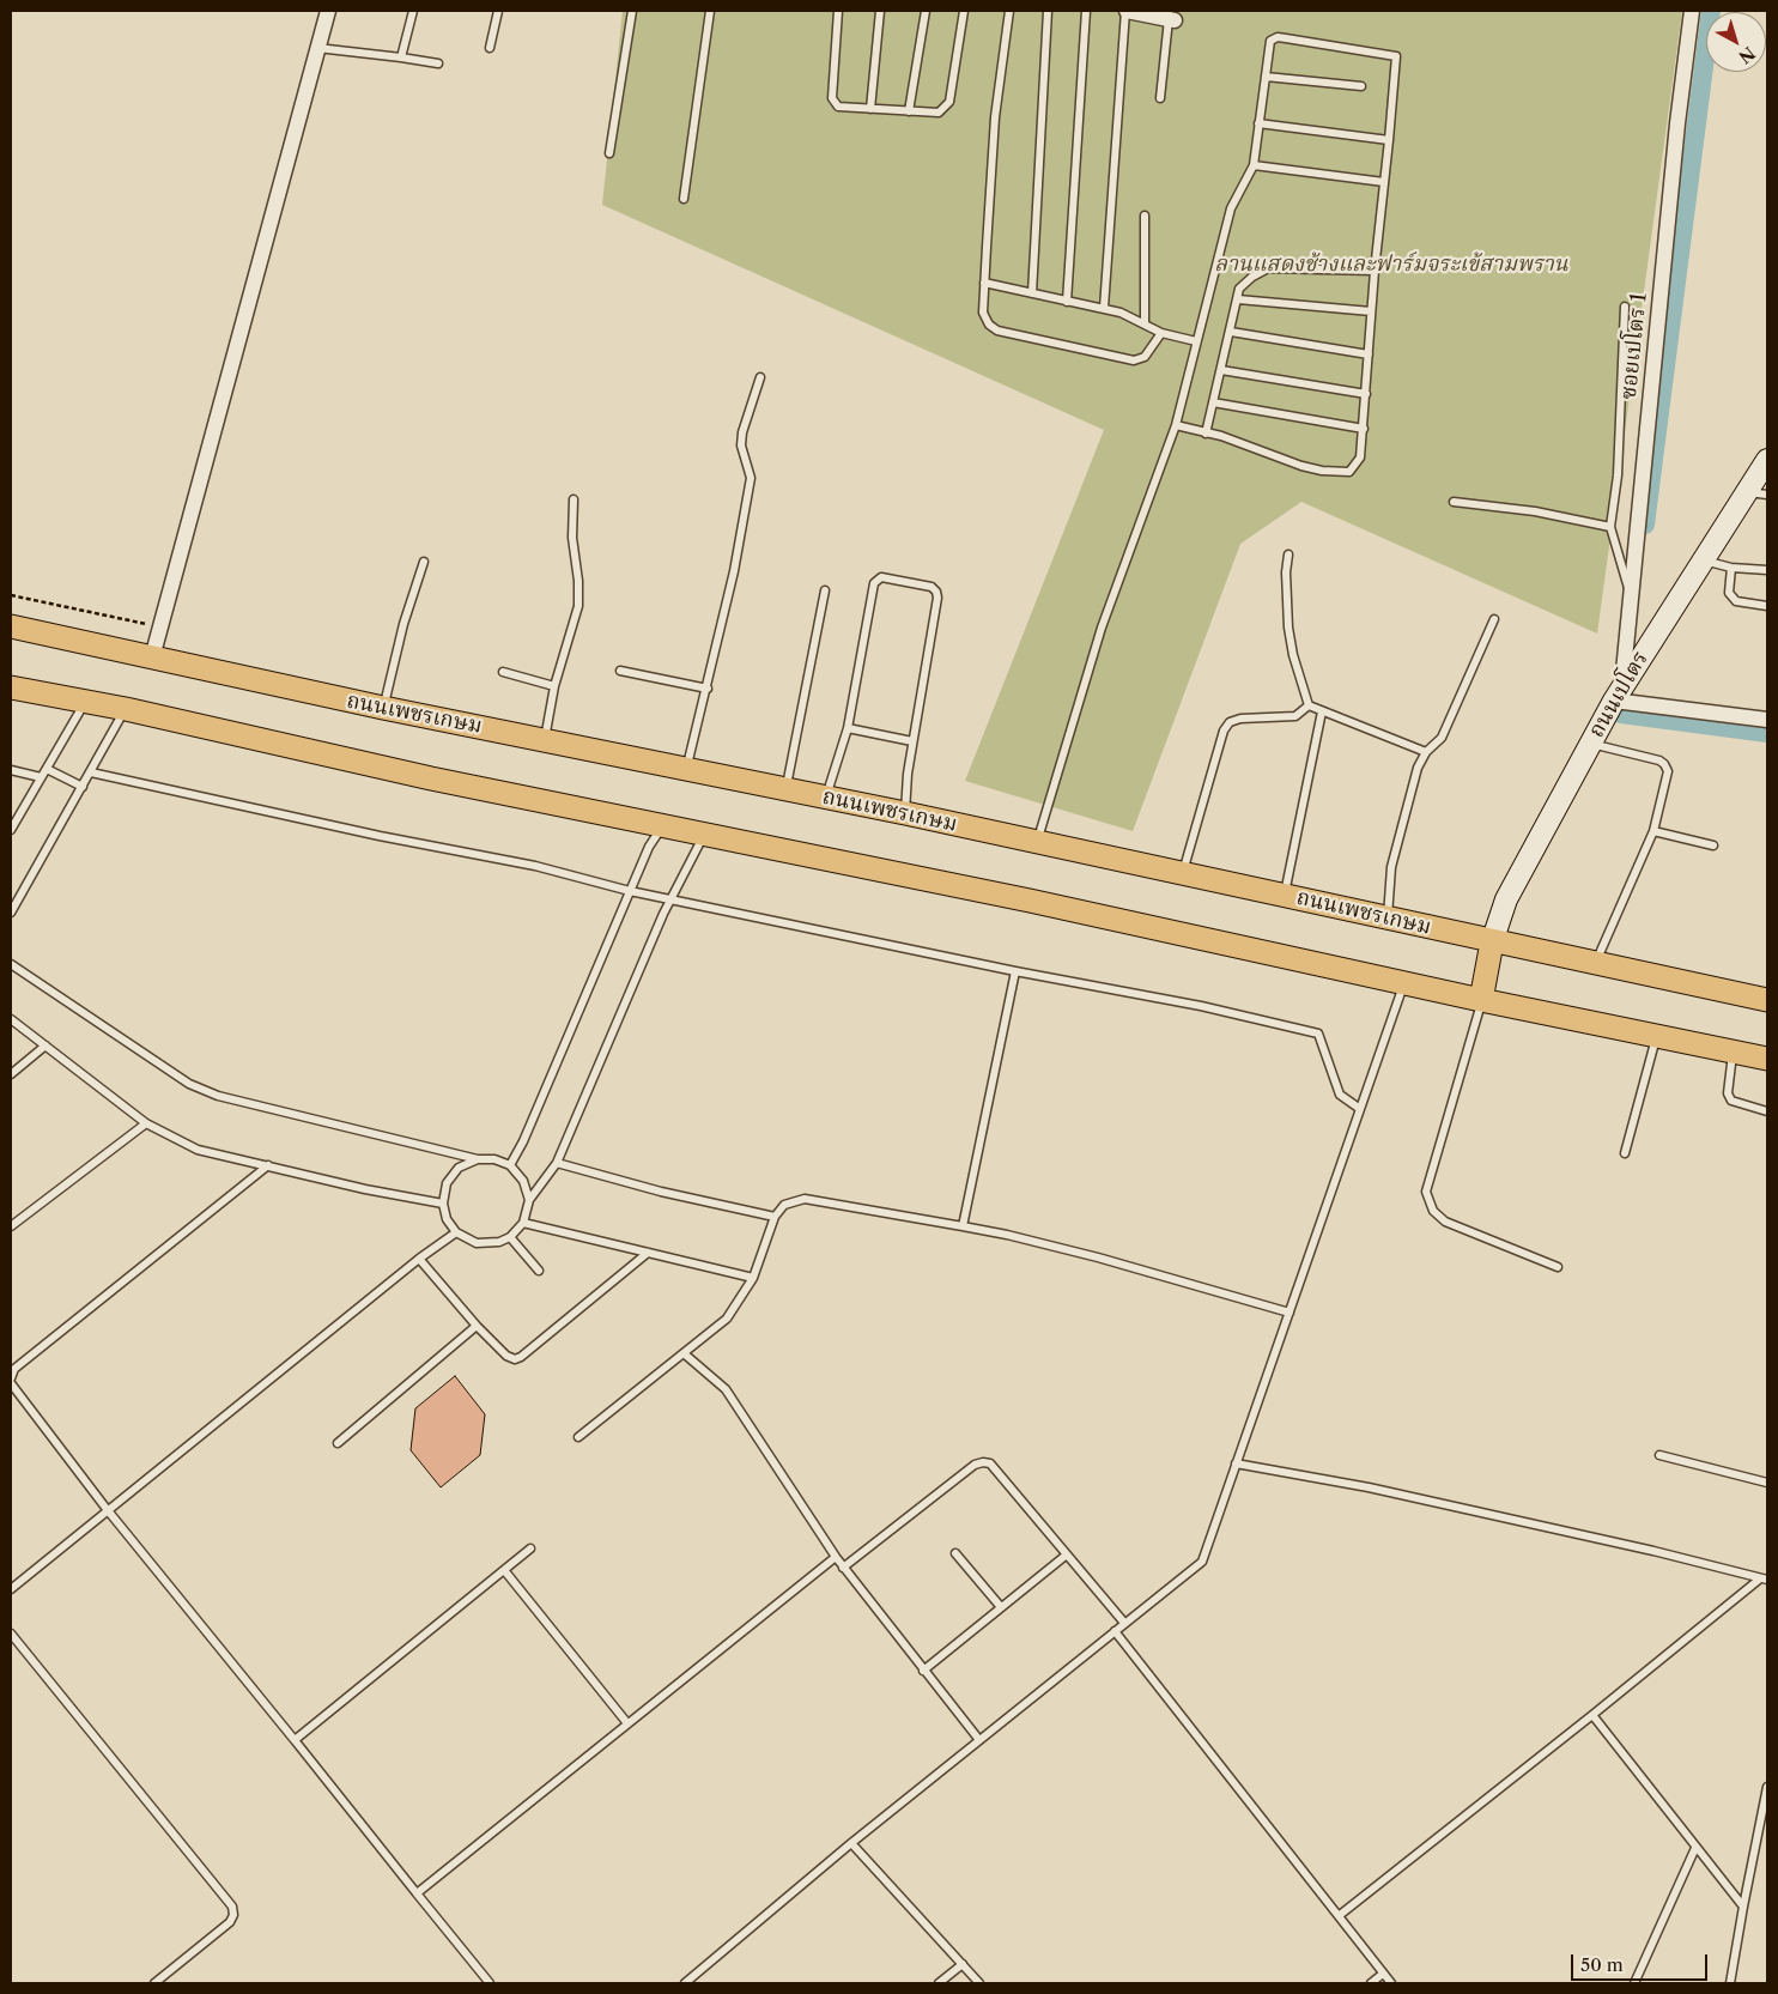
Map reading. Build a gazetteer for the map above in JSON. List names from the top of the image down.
{
  "streets": {
    "main road": ["ถนนเพชรเกษม"],
    "street": ["ซอยเปโตร 1", "ถนนเปโตร"]
  },
  "crossings": [
    ["ซอยเปโตร 1", "ถนนเปโตร"],
    ["ถนนเปโตร", "ถนนเพชรเกษม"]
  ],
  "parks": ["ลานแสดงช้างและฟาร์มจระเข้สามพราน"],
  "scale_bar": "50 m",
  "north": "bottom right"
}
